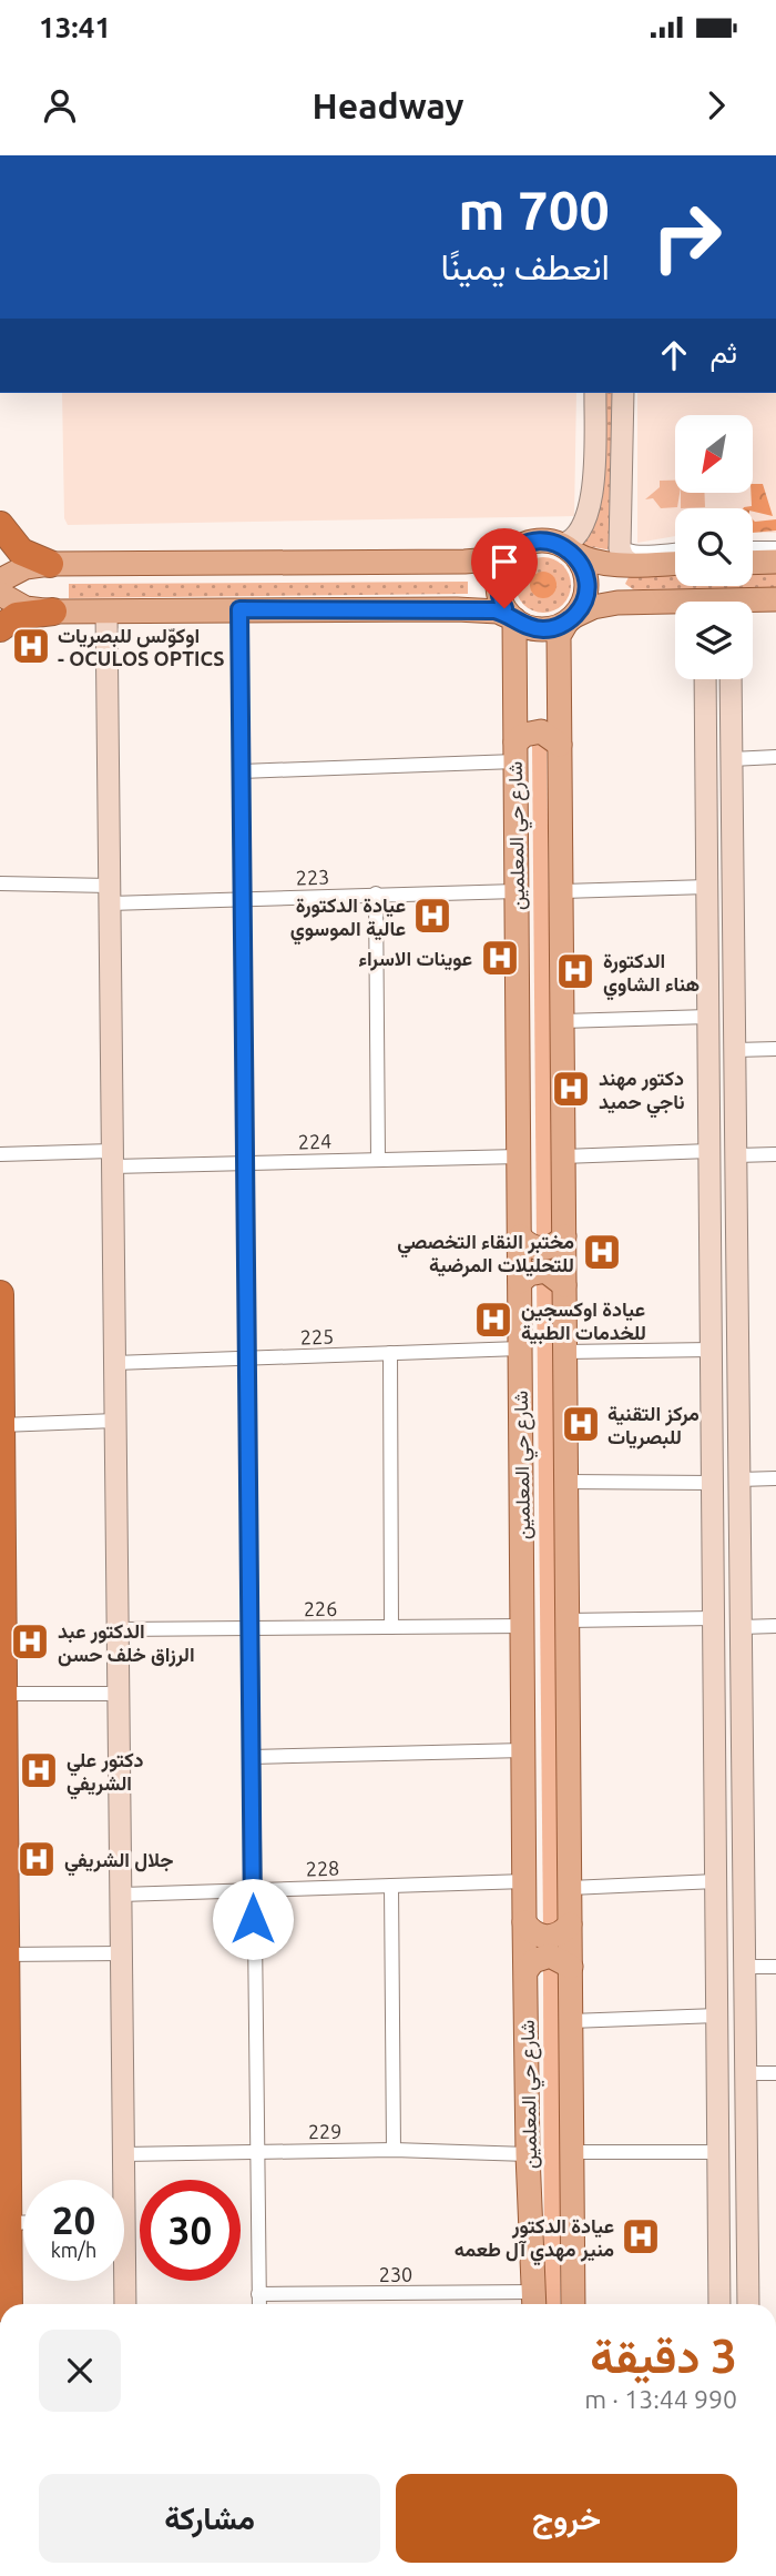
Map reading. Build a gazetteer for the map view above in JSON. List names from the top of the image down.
{
  "streets": {
    "main road": ["شارع حي المعلمين"],
    "street": [
      "223",
      "224",
      "225",
      "226",
      "228",
      "229",
      "230"
    ]
  },
  "crossings": [
    ["شارع حي المعلمين", "223"],
    ["شارع حي المعلمين", "224"],
    ["شارع حي المعلمين", "225"],
    ["شارع حي المعلمين", "226"],
    ["شارع حي المعلمين", "228"],
    ["شارع حي المعلمين", "229"],
    ["شارع حي المعلمين", "230"]
  ],
  "places": {
    "hospital": [
      "اوكوّلس للبصريات - OCULOS OPTICS",
      "عيادة الدكتورة عالية الموسوي",
      "عوينات الاسراء",
      "الدكتورة هناء الشاوي",
      "دكتور مهند ناجي حميد",
      "مختبر النقاء التخصصي للتحليلات المرضية",
      "عيادة اوكسجين للخدمات الطبية",
      "مركز التقنية للبصريات",
      "الدكتور عبد الرزاق خلف حسن",
      "دكتور علي الشريفي",
      "جلال الشريفي",
      "عيادة الدكتور منير مهدي آل طعمه"
    ]
  },
  "north": "bottom left",
  "page": {
    "status": "13:41",
    "header": "Headway",
    "turn": ["700 m", "انعطف يمينًا"],
    "then": "ثم",
    "speed": "20 km/h",
    "limit": "30",
    "heading": ["3 دقيقة", "990 m · 13:44"],
    "buttons": ["خروج", "مشاركة"]
  }
}
